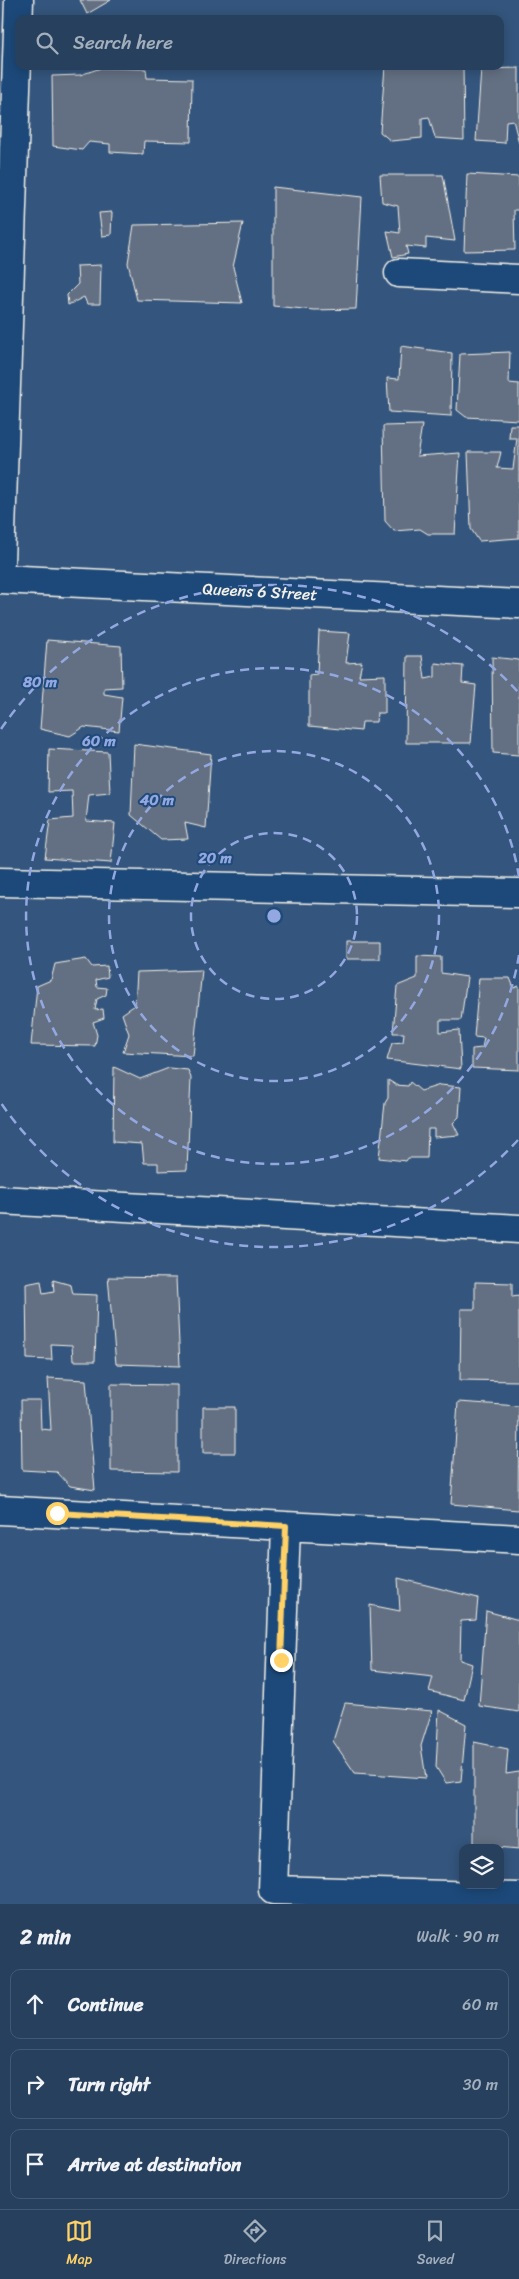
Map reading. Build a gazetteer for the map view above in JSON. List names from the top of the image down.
{
  "streets": {
    "street": ["Queens 6 Street"]
  },
  "page": {
    "search": "Search here",
    "heading": ["2 min", "Walk · 90 m"],
    "list": [
      ["Continue", "60 m"],
      ["Turn right", "30 m"],
      "Arrive at destination"
    ],
    "nav": ["Map", "Directions", "Saved"]
  },
  "rings": [
    "80 m",
    "60 m",
    "40 m",
    "20 m"
  ]
}
